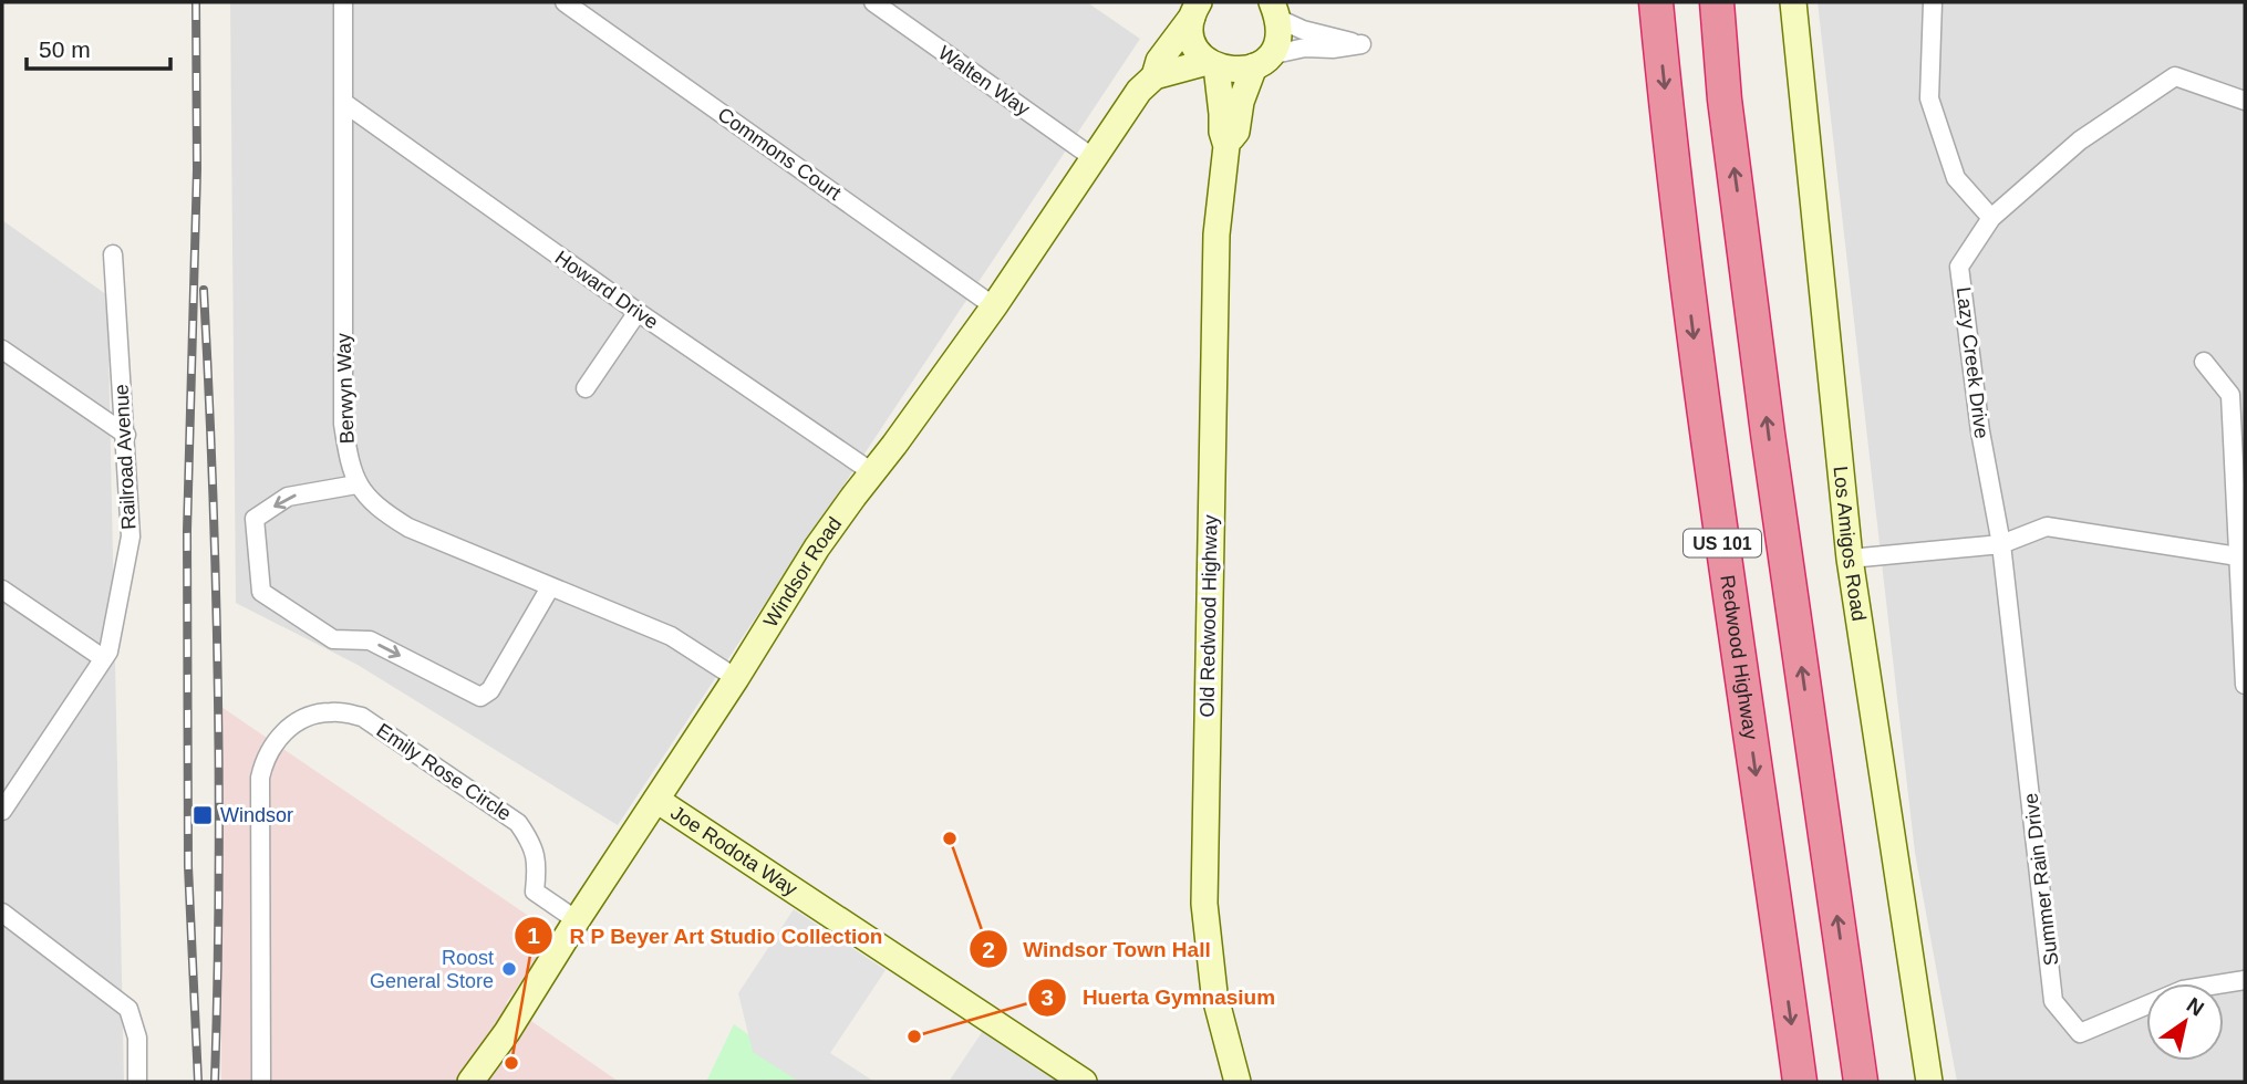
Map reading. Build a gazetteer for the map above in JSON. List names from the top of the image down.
{
  "streets": {
    "highway": ["US 101", "Redwood Highway"],
    "main road": [
      "Los Amigos Road",
      "Windsor Road",
      "Old Redwood Highway",
      "Joe Rodota Way"
    ],
    "street": [
      "Walten Way",
      "Commons Court",
      "Howard Drive",
      "Lazy Creek Drive",
      "Berwyn Way",
      "Railroad Avenue",
      "Emily Rose Circle",
      "Summer Rain Drive"
    ]
  },
  "crossings": [
    ["Walten Way", "Windsor Road"],
    ["Commons Court", "Windsor Road"],
    ["Howard Drive", "Berwyn Way"],
    ["Howard Drive", "Windsor Road"],
    ["Lazy Creek Drive", "Summer Rain Drive"],
    ["Berwyn Way", "Windsor Road"],
    ["Windsor Road", "Old Redwood Highway"],
    ["Windsor Road", "Emily Rose Circle"],
    ["Windsor Road", "Joe Rodota Way"]
  ],
  "places": {
    "transit": ["Windsor"],
    "other": [
      "Windsor Town Hall",
      "Roost General Store",
      "Huerta Gymnasium",
      "R P Beyer Art Studio Collection"
    ]
  },
  "scale_bar": "50 m",
  "north": "top right"
}
